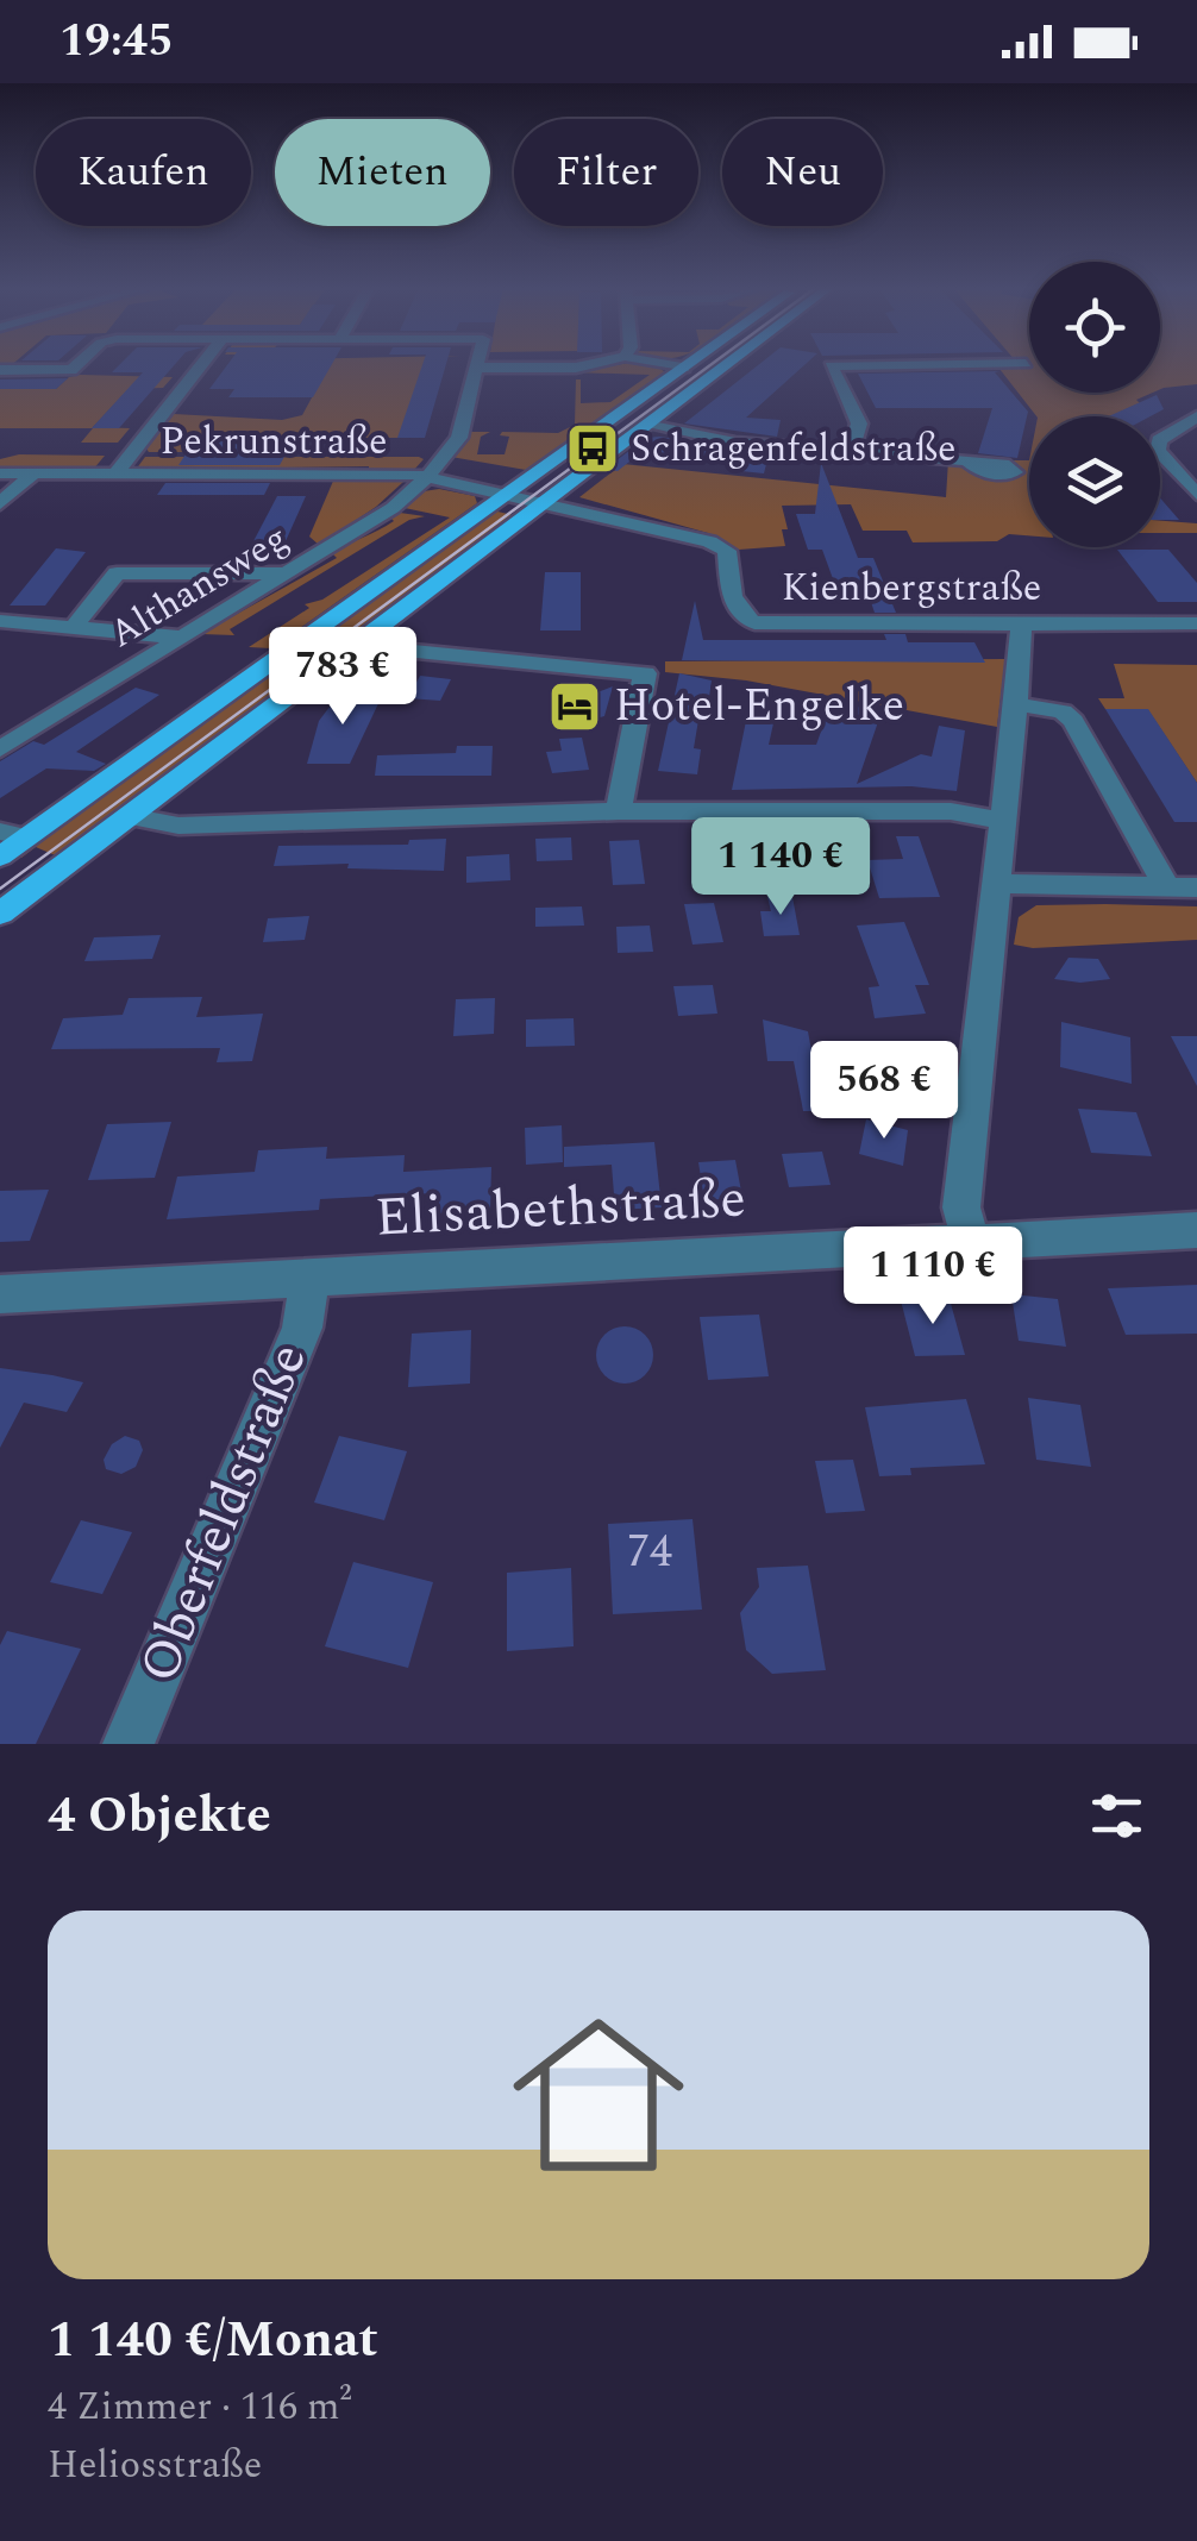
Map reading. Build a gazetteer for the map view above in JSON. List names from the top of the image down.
{
  "streets": {
    "street": [
      "Pekrunstraße",
      "Althansweg",
      "Kienbergstraße",
      "Elisabethstraße",
      "Oberfeldstraße"
    ]
  },
  "crossings": [
    ["Pekrunstraße", "Althansweg"],
    ["Pekrunstraße", "Kienbergstraße"],
    ["Elisabethstraße", "Oberfeldstraße"]
  ],
  "places": {
    "bus stop": ["Schragenfeldstraße"],
    "hotel": ["Hotel-Engelke"]
  },
  "house_numbers": ["74"],
  "page": {
    "status": "19:45",
    "chip": [
      "Kaufen",
      "Mieten",
      "Filter",
      "Neu"
    ],
    "price": [
      "783 €",
      "1 140 €",
      "568 €",
      "1 110 €"
    ],
    "heading": "4 Objekte",
    "list": [
      {
        "name": "1 140 €/Monat",
        "note": "4 Zimmer · 116 m² · Heliosstraße"
      }
    ]
  }
}
